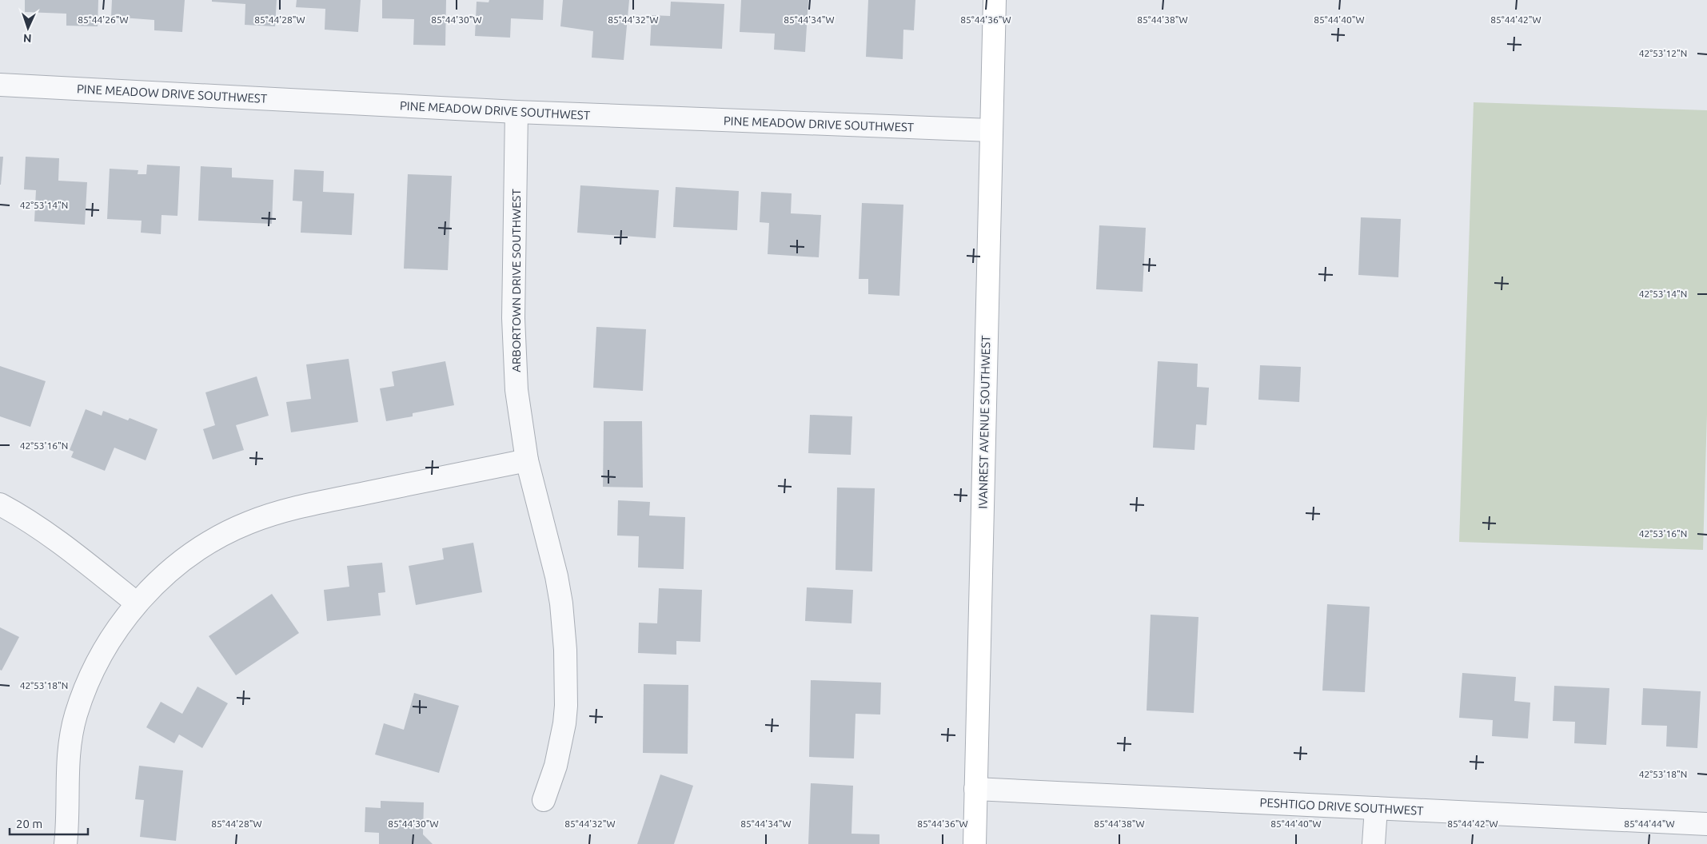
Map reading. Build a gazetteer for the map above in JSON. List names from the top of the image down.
{
  "streets": {
    "street": [
      "PINE MEADOW DRIVE SOUTHWEST",
      "ARBORTOWN DRIVE SOUTHWEST",
      "IVANREST AVENUE SOUTHWEST",
      "PESHTIGO DRIVE SOUTHWEST"
    ]
  },
  "crossings": [
    ["PINE MEADOW DRIVE SOUTHWEST", "ARBORTOWN DRIVE SOUTHWEST"],
    ["PINE MEADOW DRIVE SOUTHWEST", "IVANREST AVENUE SOUTHWEST"],
    ["IVANREST AVENUE SOUTHWEST", "PESHTIGO DRIVE SOUTHWEST"]
  ],
  "scale_bar": "20 m",
  "north": "bottom",
  "coordinates": [
    "85°44'34\"W",
    "85°44'26\"W",
    "85°44'28\"W",
    "85°44'30\"W",
    "85°44'32\"W",
    "85°44'36\"W",
    "85°44'38\"W",
    "85°44'40\"W",
    "85°44'42\"W",
    "42°53'12\"N",
    "42°53'14\"N",
    "42°53'16\"N",
    "42°53'18\"N",
    "85°44'44\"W"
  ]
}
